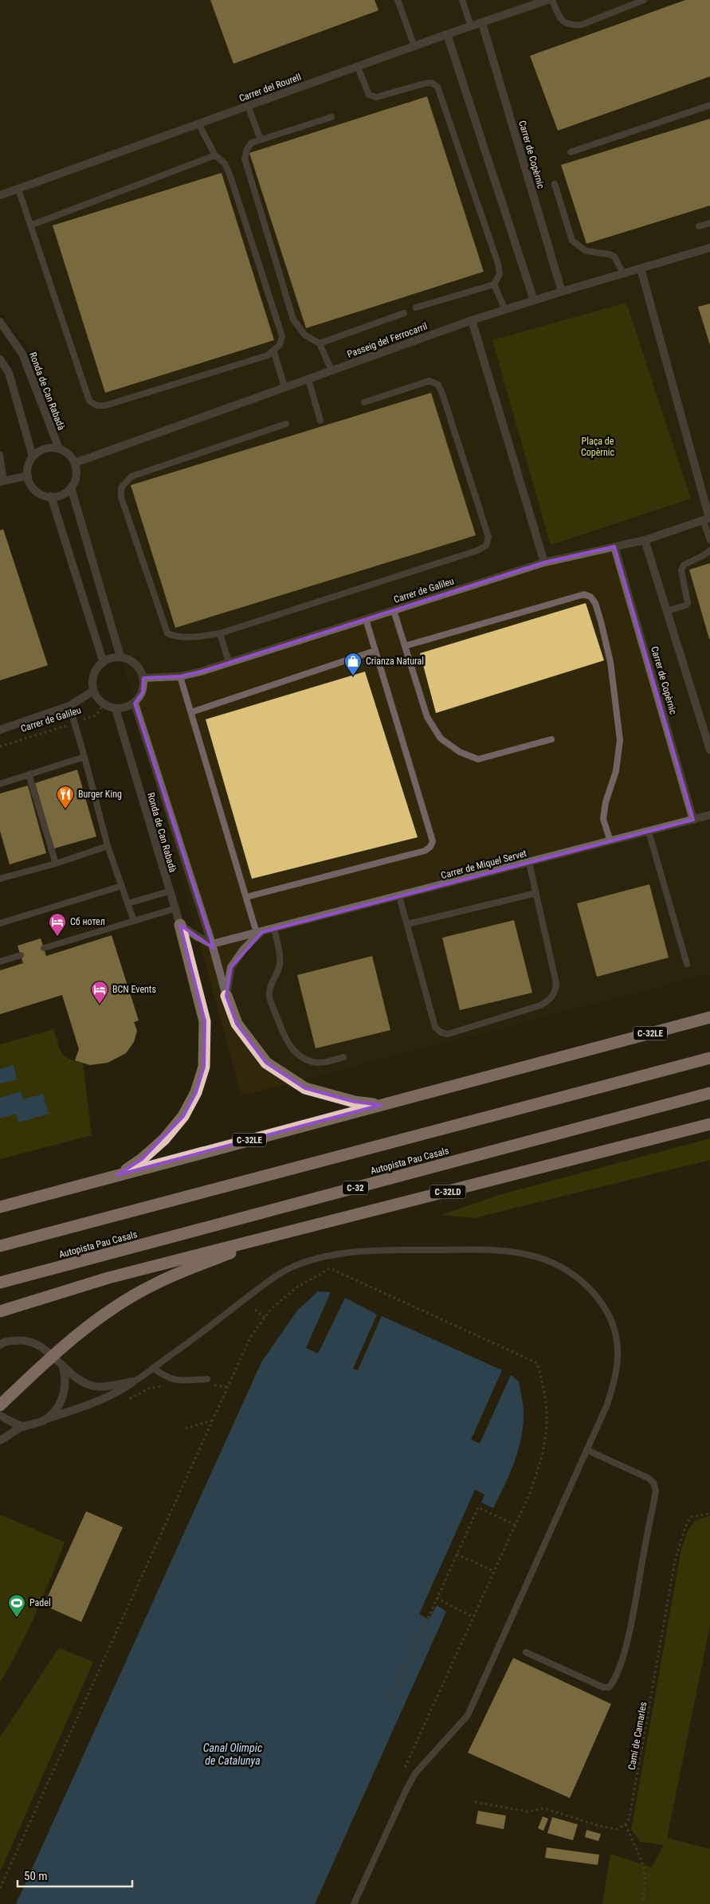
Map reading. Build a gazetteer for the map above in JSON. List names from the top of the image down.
{
  "streets": {
    "highway": [
      "C-32LE",
      "Autopista Pau Casals",
      "C-32",
      "C-32LD"
    ],
    "street": [
      "Carrer del Rourell",
      "Carrer de Copèrnic",
      "Passeig del Ferrocarril",
      "Ronda de Can Rabadà",
      "Carrer de Galileu",
      "Carrer de Miquel Servet"
    ],
    "path": ["Camí de Camarles"]
  },
  "crossings": [
    ["Carrer del Rourell", "Carrer de Copèrnic"],
    ["Carrer de Copèrnic", "Passeig del Ferrocarril"],
    ["Carrer de Copèrnic", "Carrer de Galileu"],
    ["Carrer de Copèrnic", "Carrer de Miquel Servet"],
    ["Passeig del Ferrocarril", "Ronda de Can Rabadà"],
    ["Ronda de Can Rabadà", "Carrer de Galileu"],
    ["Ronda de Can Rabadà", "Carrer de Miquel Servet"]
  ],
  "water": ["Canal Olimpic de Catalunya"],
  "parks": ["Plaça de Copèrnic"],
  "places": {
    "shop": ["Crianza Natural"],
    "restaurant": ["Burger King"],
    "hotel": ["Сб нотел", "BCN Events"],
    "sports": ["Padel"]
  },
  "scale_bar": "50 m"
}
